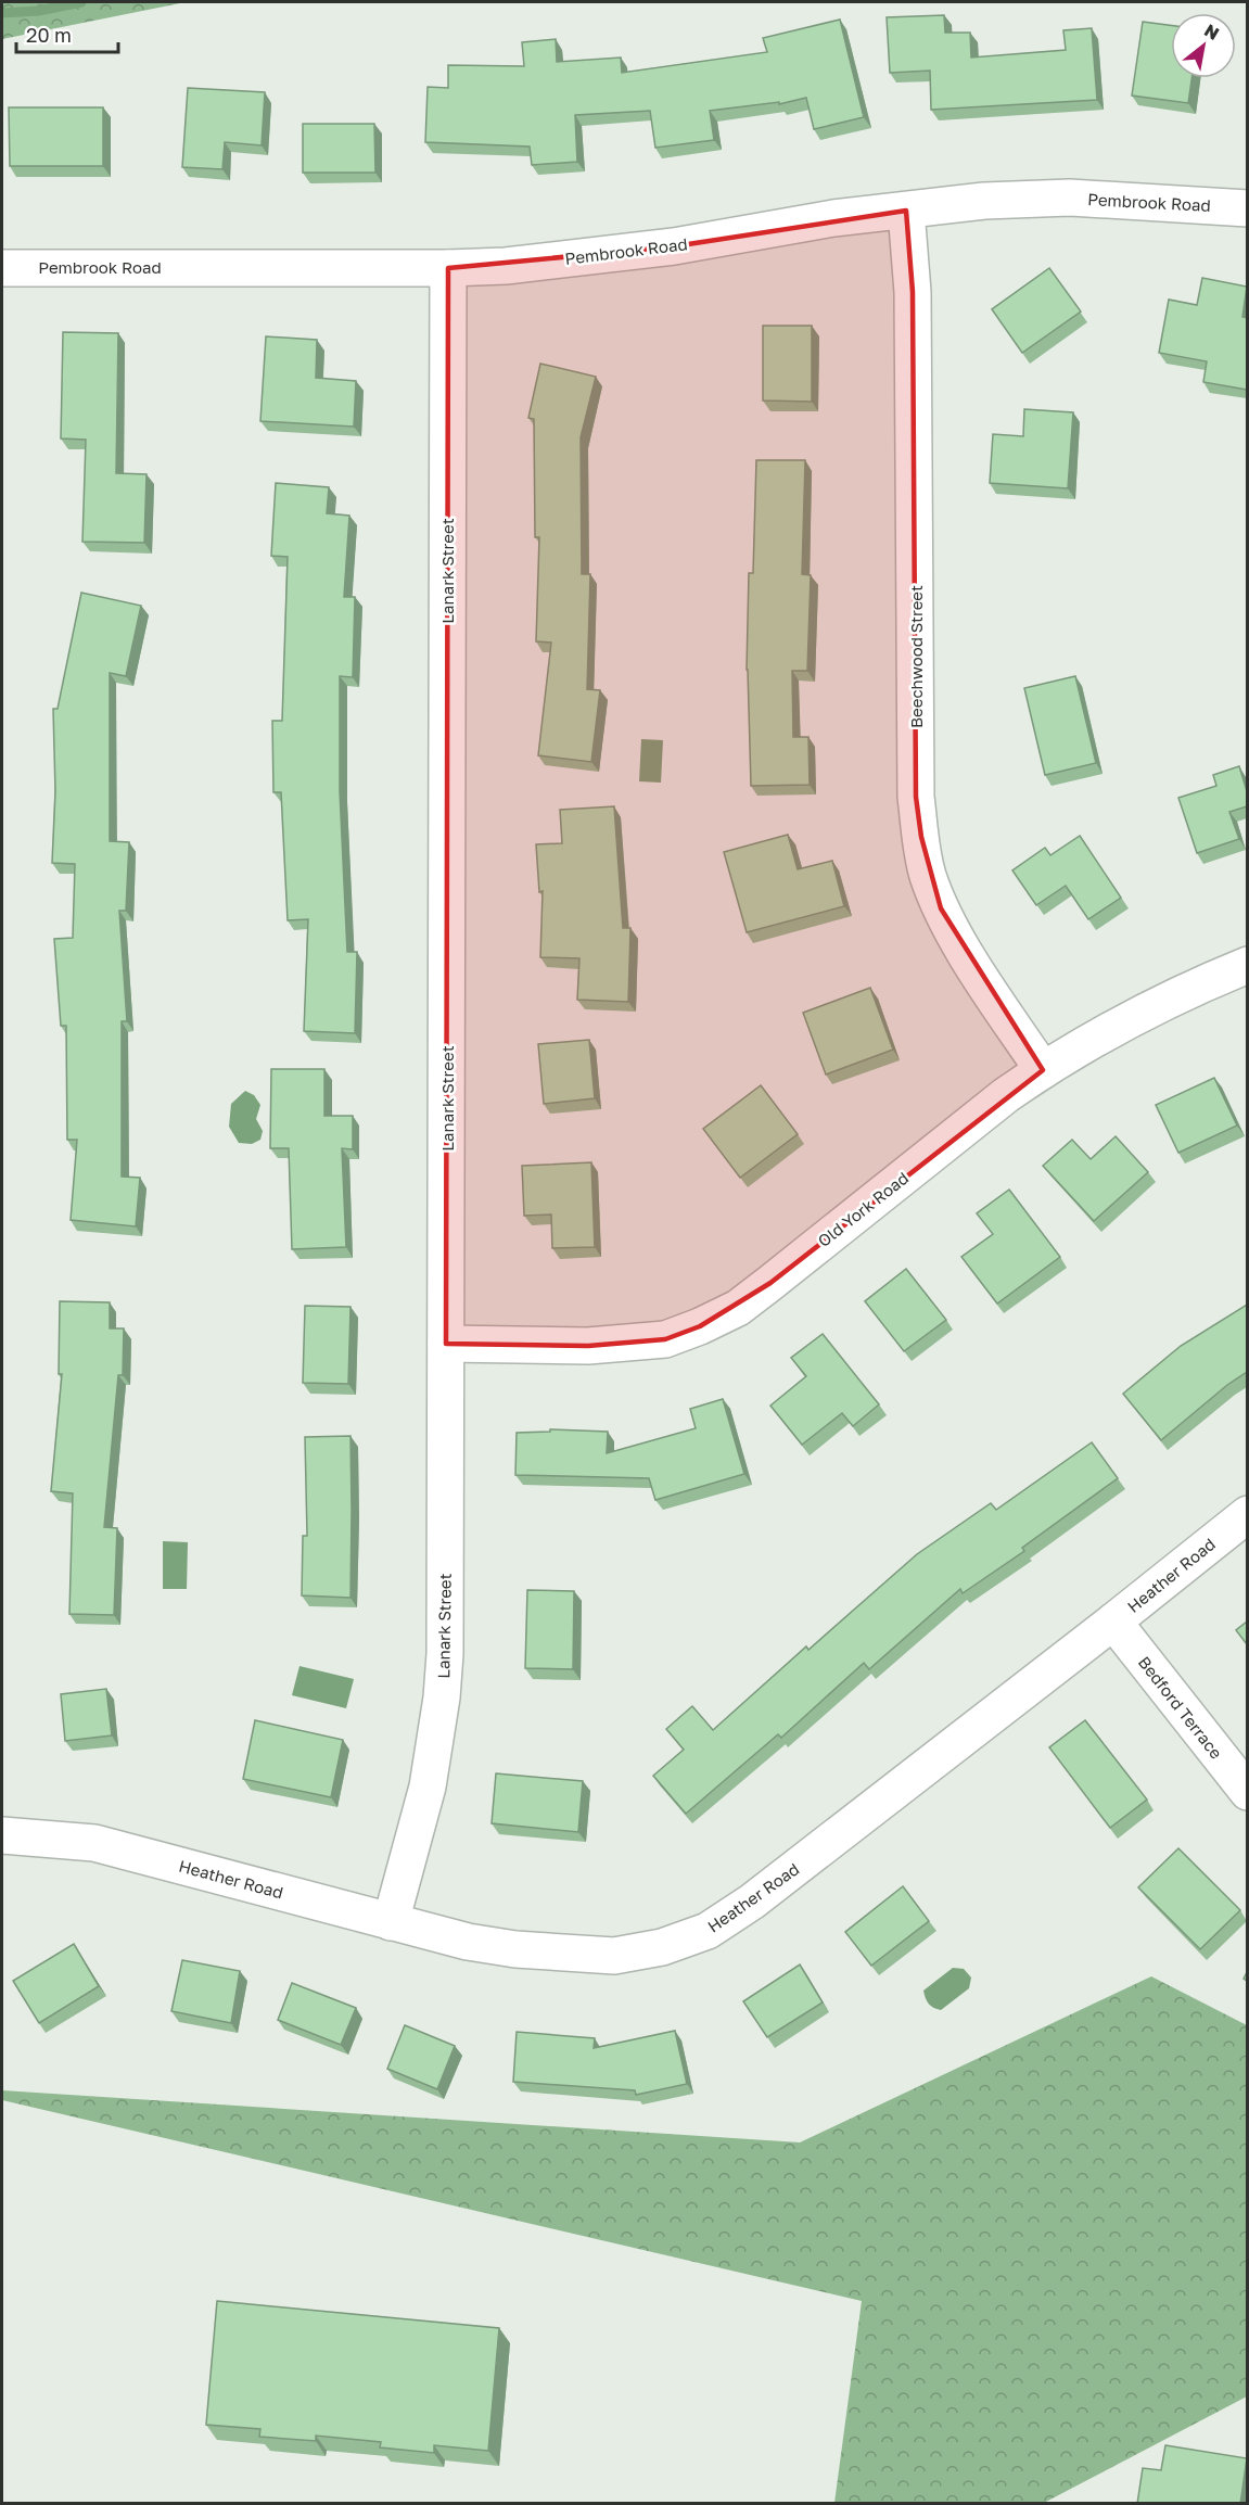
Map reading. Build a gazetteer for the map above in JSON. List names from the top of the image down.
{
  "streets": {
    "street": [
      "Pembrook Road",
      "Lanark Street",
      "Beechwood Street",
      "Old York Road",
      "Heather Road",
      "Bedford Terrace"
    ]
  },
  "crossings": [
    ["Pembrook Road", "Lanark Street"],
    ["Pembrook Road", "Beechwood Street"],
    ["Lanark Street", "Old York Road"],
    ["Lanark Street", "Heather Road"],
    ["Beechwood Street", "Old York Road"],
    ["Heather Road", "Bedford Terrace"]
  ],
  "scale_bar": "20 m",
  "north": "top right"
}
